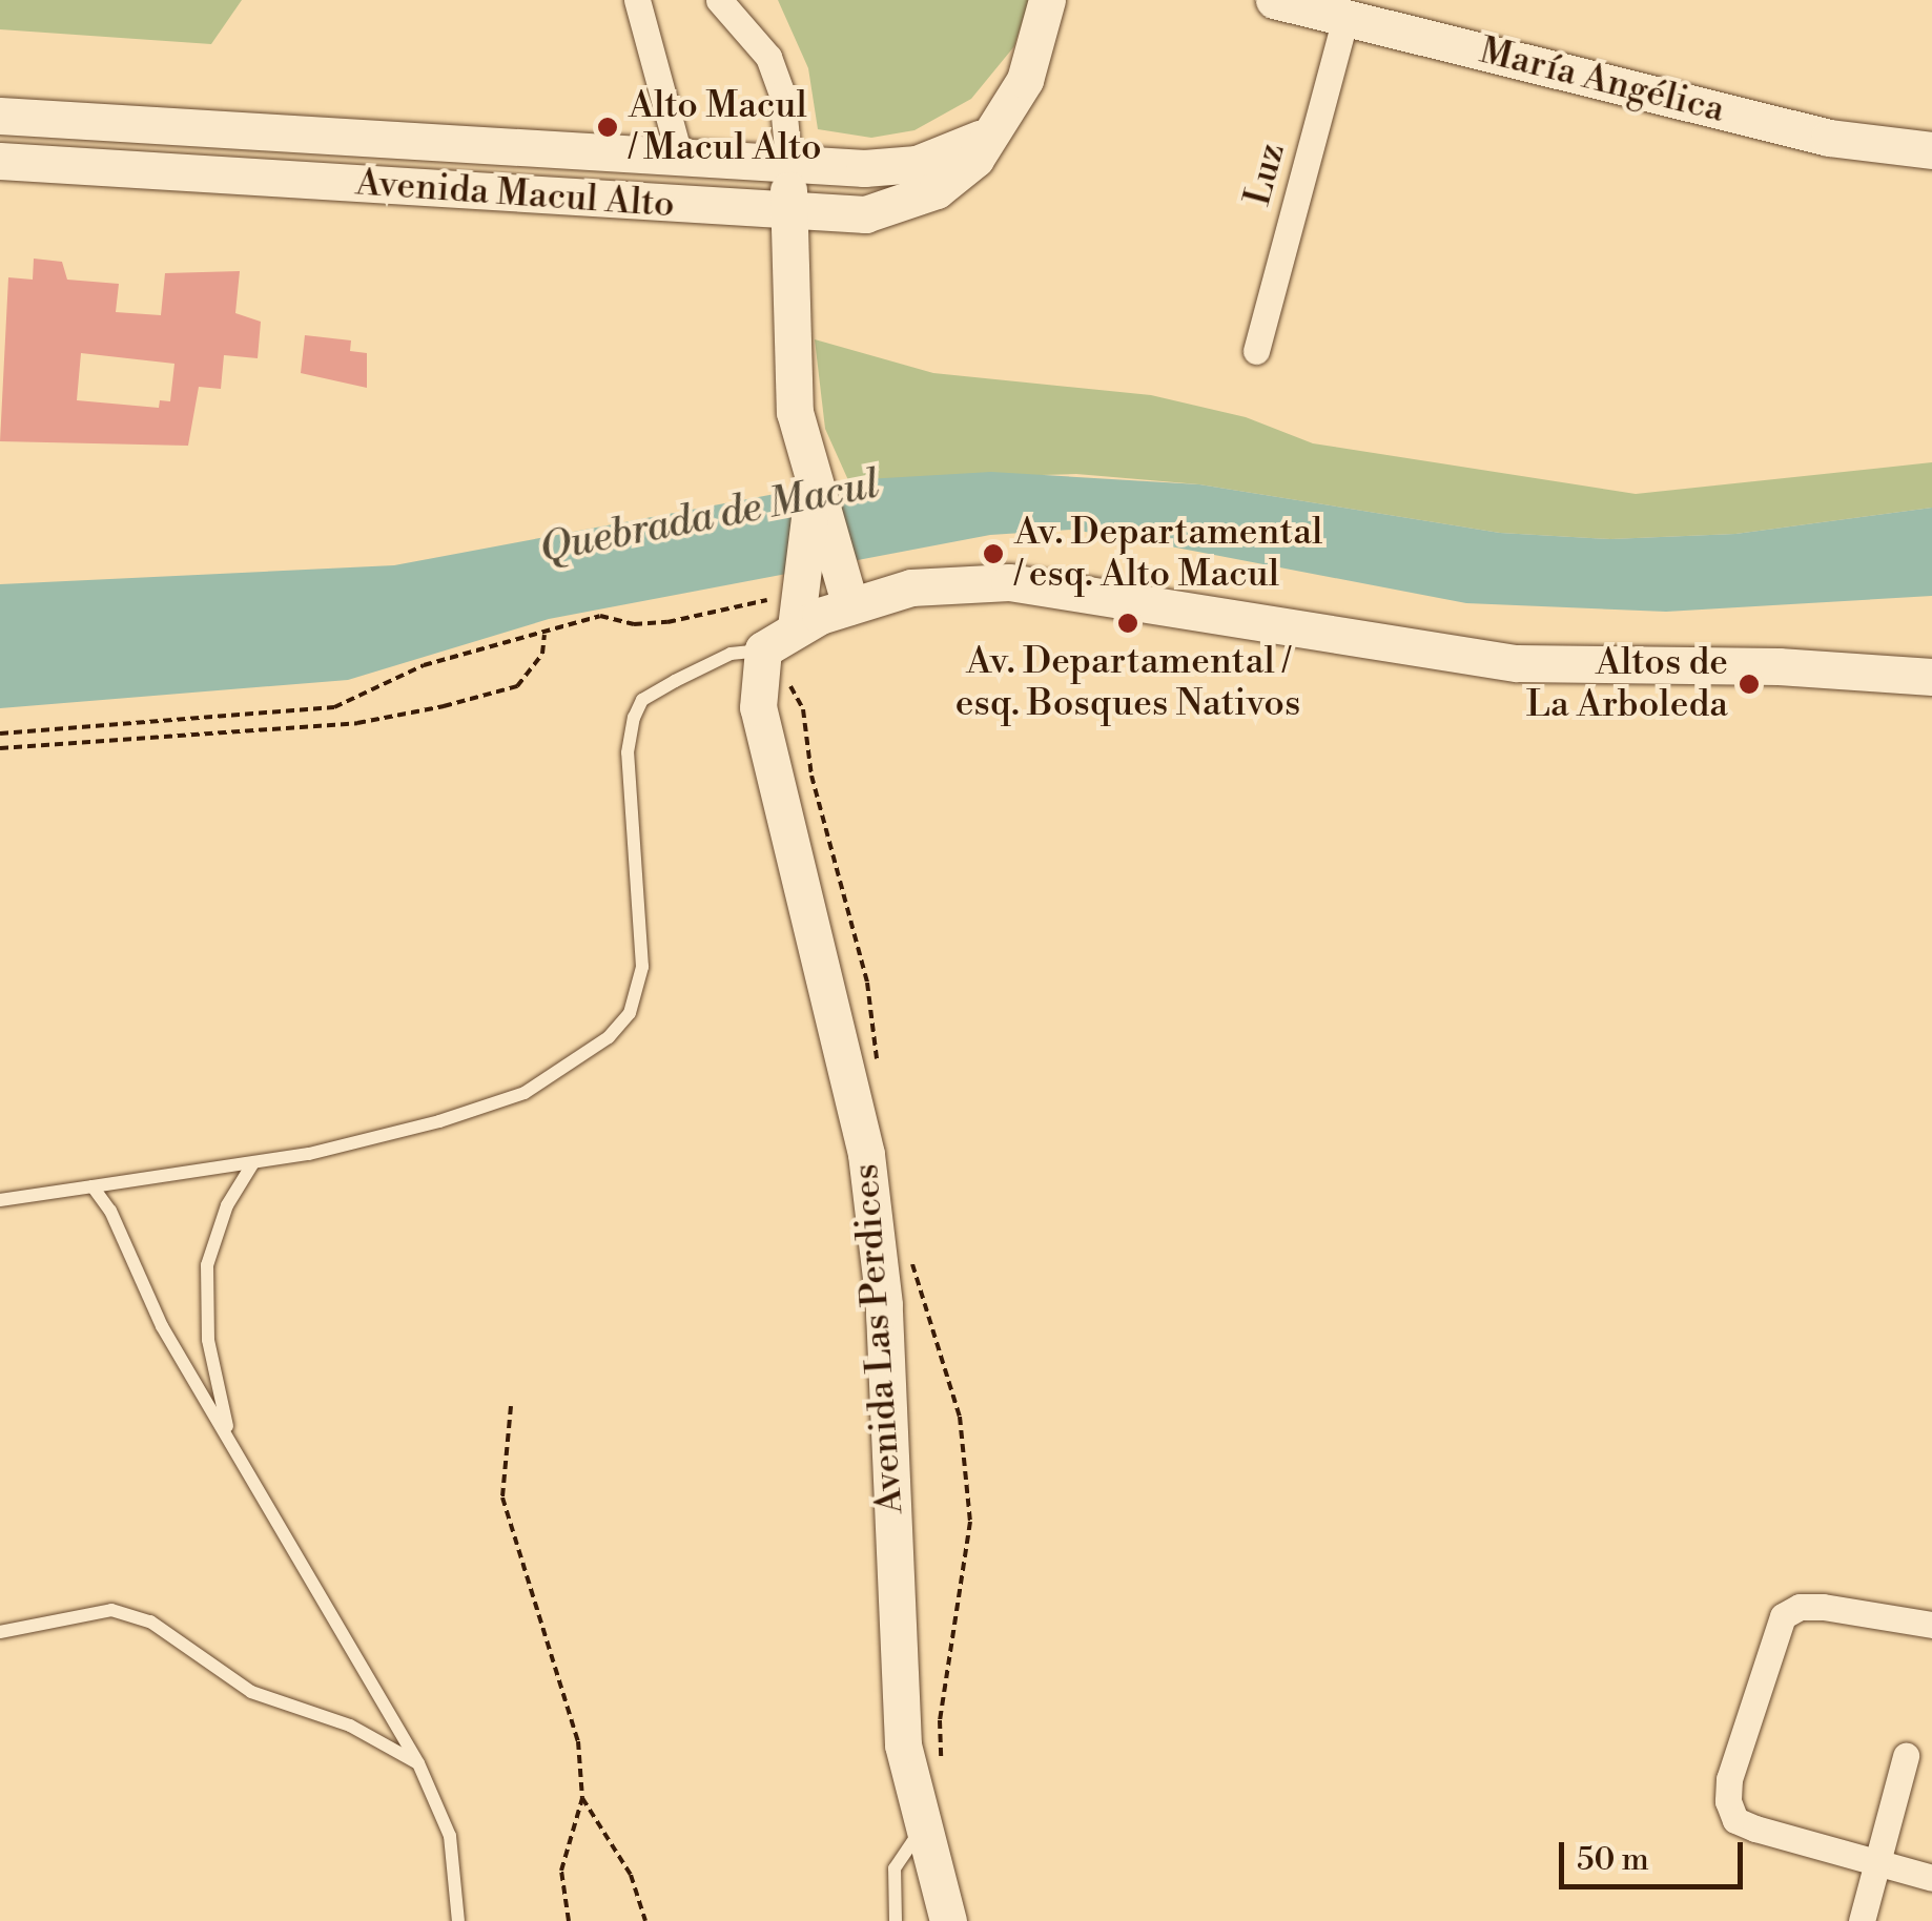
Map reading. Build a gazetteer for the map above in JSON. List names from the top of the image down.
{
  "streets": {
    "street": [
      "María Angélica",
      "Luz",
      "Avenida Macul Alto",
      "Avenida Las Perdices"
    ]
  },
  "crossings": [
    ["María Angélica", "Luz"]
  ],
  "water": ["Quebrada de Macul"],
  "places": [
    "Alto Macul / Macul Alto",
    "Av. Departamental / esq. Alto Macul",
    "Av. Departamental / esq. Bosques Nativos",
    "Altos de La Arboleda"
  ],
  "scale_bar": "50 m"
}
